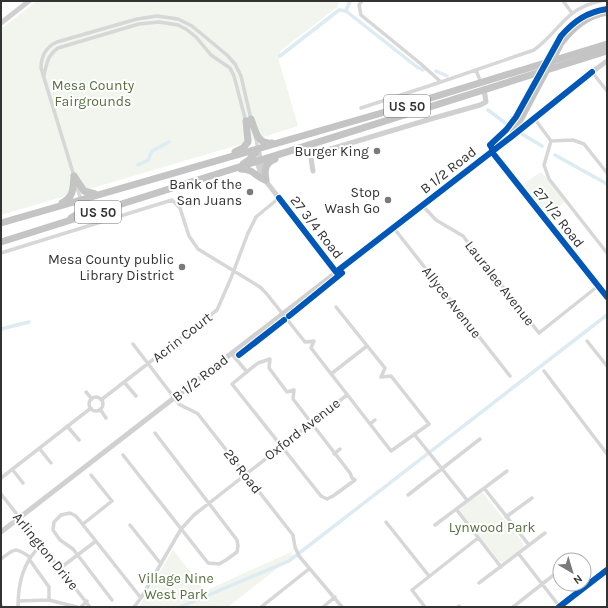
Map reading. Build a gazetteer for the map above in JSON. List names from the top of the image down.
{
  "streets": {
    "highway": ["US 50"],
    "main road": ["B 1/2 Road", "27 3/4 Road"],
    "street": [
      "27 1/2 Road",
      "Lauralee Avenue",
      "Allyce Avenue",
      "Acrin Court",
      "Oxford Avenue",
      "28 Road",
      "Arlington Drive"
    ]
  },
  "crossings": [
    ["US 50", "27 3/4 Road"],
    ["B 1/2 Road", "27 1/2 Road"],
    ["B 1/2 Road", "27 3/4 Road"],
    ["B 1/2 Road", "Lauralee Avenue"],
    ["B 1/2 Road", "Allyce Avenue"],
    ["B 1/2 Road", "28 Road"],
    ["B 1/2 Road", "Arlington Drive"],
    ["27 1/2 Road", "Lauralee Avenue"],
    ["27 3/4 Road", "Acrin Court"],
    ["Acrin Court", "28 Road"],
    ["Oxford Avenue", "28 Road"]
  ],
  "parks": ["Mesa County Fairgrounds", "Lynwood Park", "Village Nine West Park"],
  "places": [
    "Burger King",
    "Bank of the San Juans",
    "Stop Wash Go",
    "Mesa County public Library District"
  ],
  "north": "bottom right"
}
